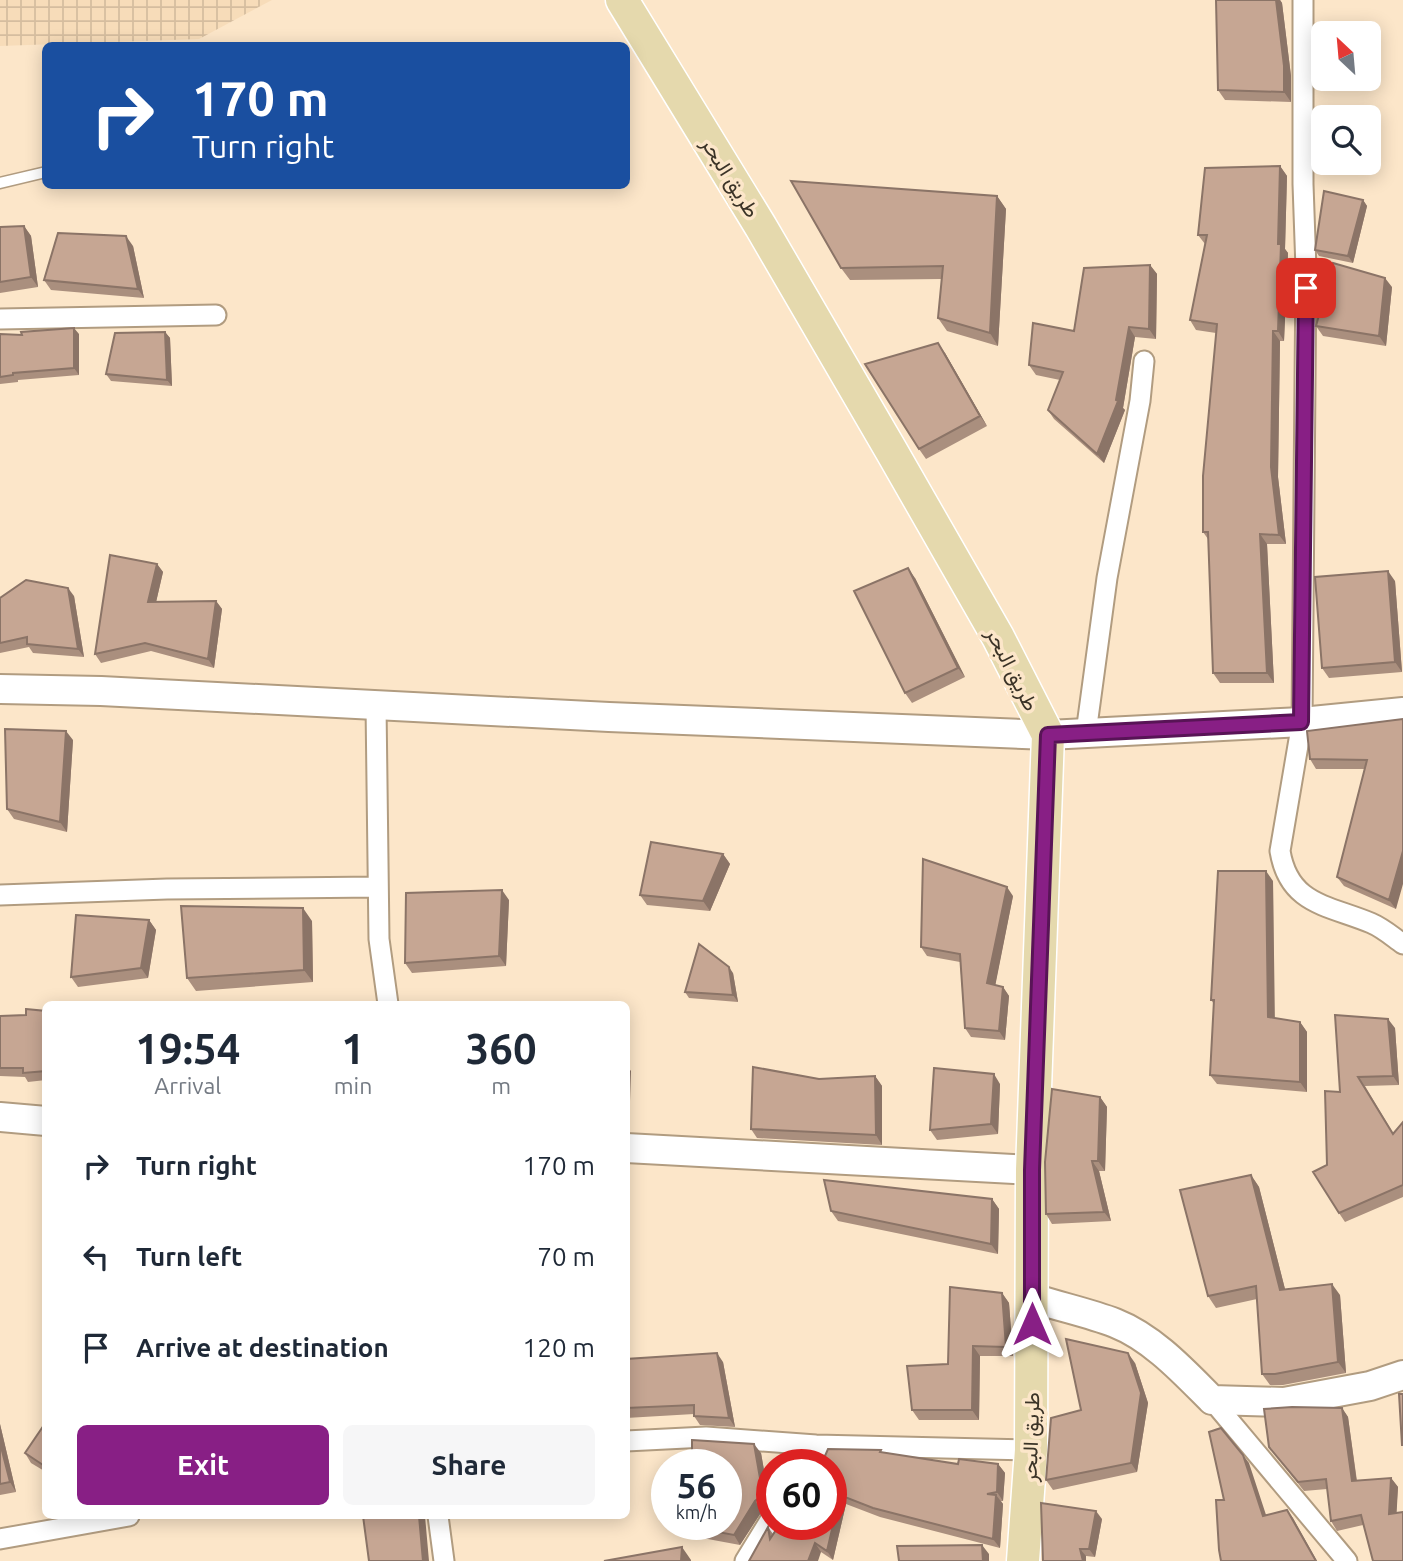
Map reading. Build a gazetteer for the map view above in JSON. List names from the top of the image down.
{
  "streets": {
    "main road": ["طريق البحر"]
  },
  "north": "top left",
  "page": {
    "turn": ["170 m", "Turn right"],
    "eta": [
      "19:54",
      "Arrival",
      "1",
      "min",
      "360",
      "m"
    ],
    "list": [
      {
        "name": "Turn right",
        "value": "170 m"
      },
      {
        "name": "Turn left",
        "value": "70 m"
      },
      {
        "name": "Arrive at destination",
        "value": "120 m"
      }
    ],
    "buttons": ["Exit", "Share"],
    "speed": "56 km/h",
    "limit": "60"
  }
}
